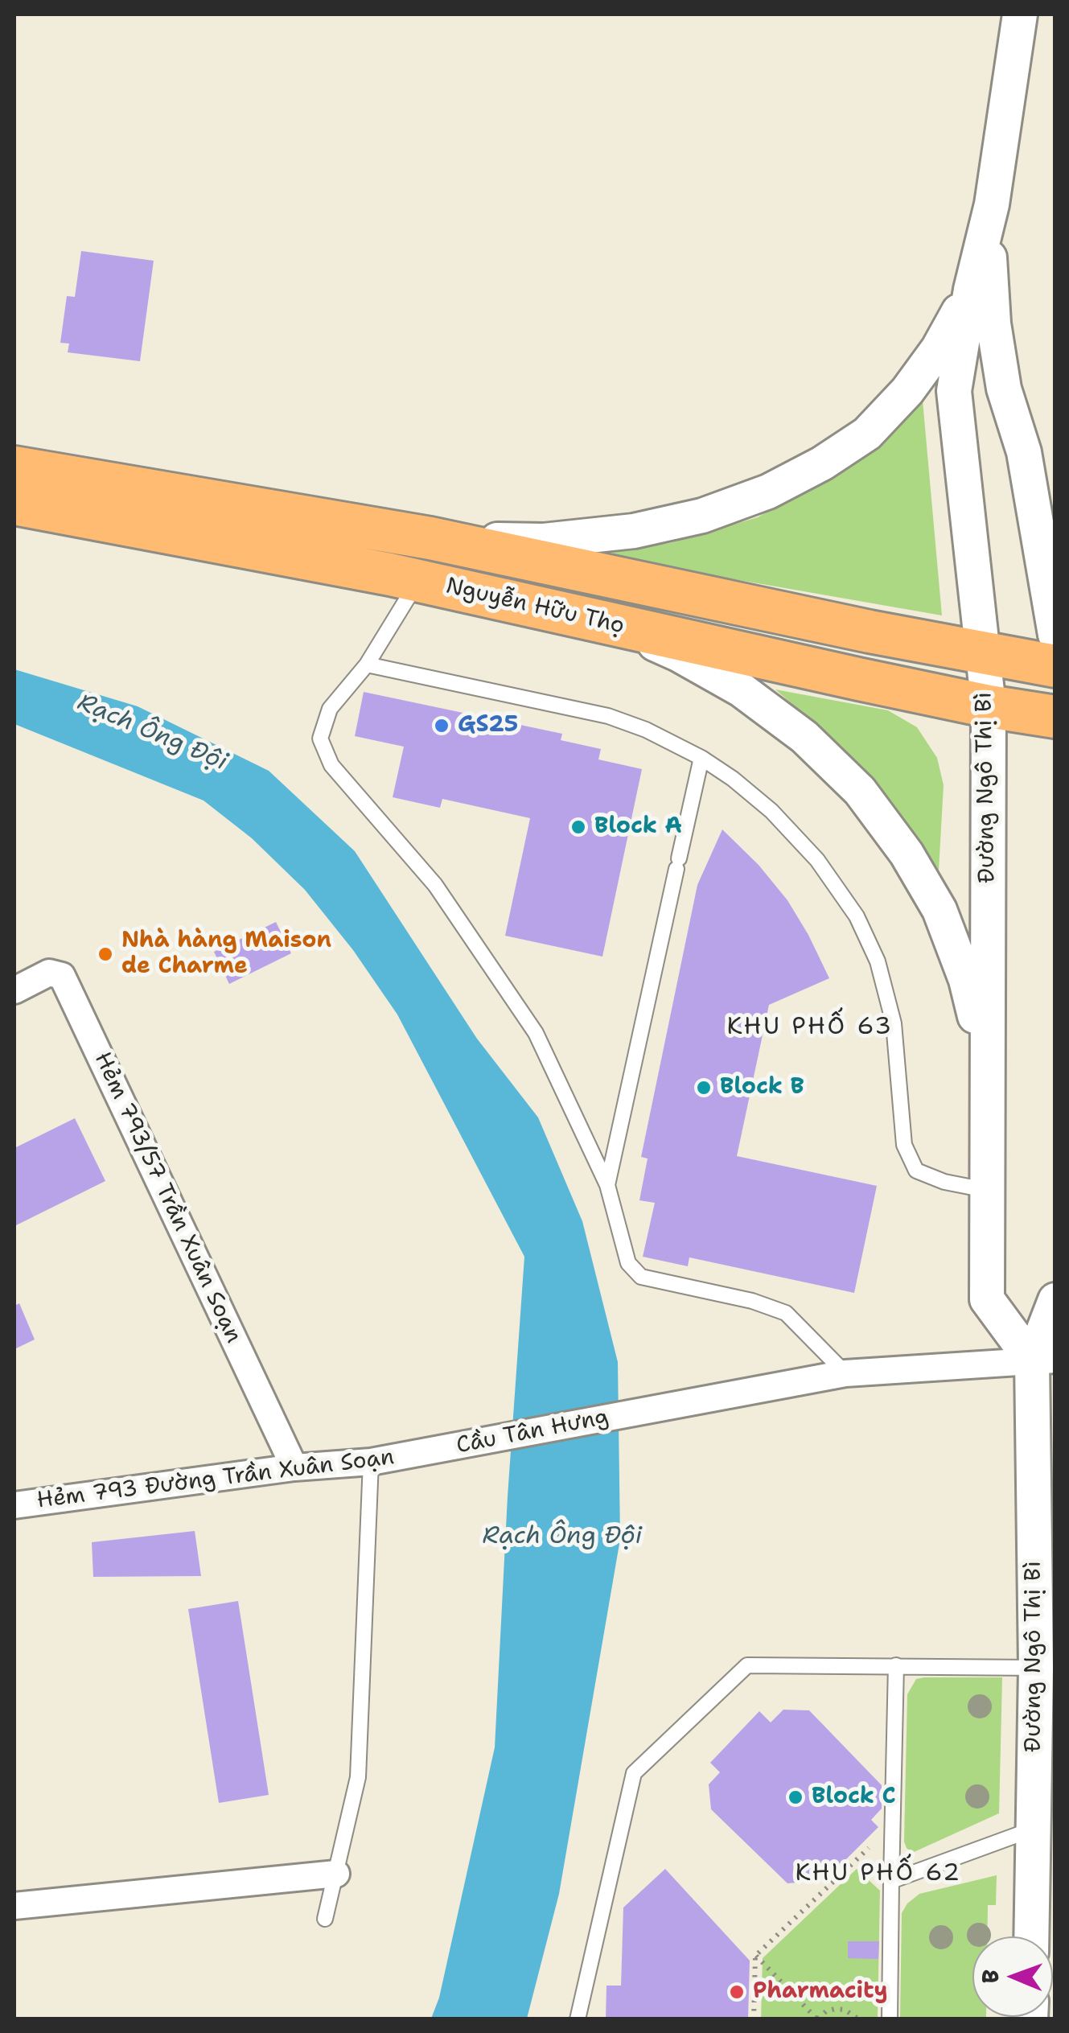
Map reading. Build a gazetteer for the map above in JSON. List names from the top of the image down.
{
  "streets": {
    "main road": ["Nguyễn Hữu Thọ"],
    "street": [
      "Đường Ngô Thị Bì",
      "Hẻm 793/57 Trần Xuân Soạn",
      "Cầu Tân Hưng",
      "Hẻm 793 Đường Trần Xuân Soạn"
    ]
  },
  "crossings": [
    ["Nguyễn Hữu Thọ", "Đường Ngô Thị Bì"],
    ["Hẻm 793/57 Trần Xuân Soạn", "Hẻm 793 Đường Trần Xuân Soạn"],
    ["Cầu Tân Hưng", "Hẻm 793 Đường Trần Xuân Soạn"]
  ],
  "districts": ["KHU PHỐ 63", "KHU PHỐ 62"],
  "water": ["Rạch Ông Đội"],
  "places": [
    "GS25",
    "Block A",
    "Nhà hàng Maison de Charme",
    "Block B",
    "Block C",
    "Pharmacity"
  ],
  "north": "left"
}
